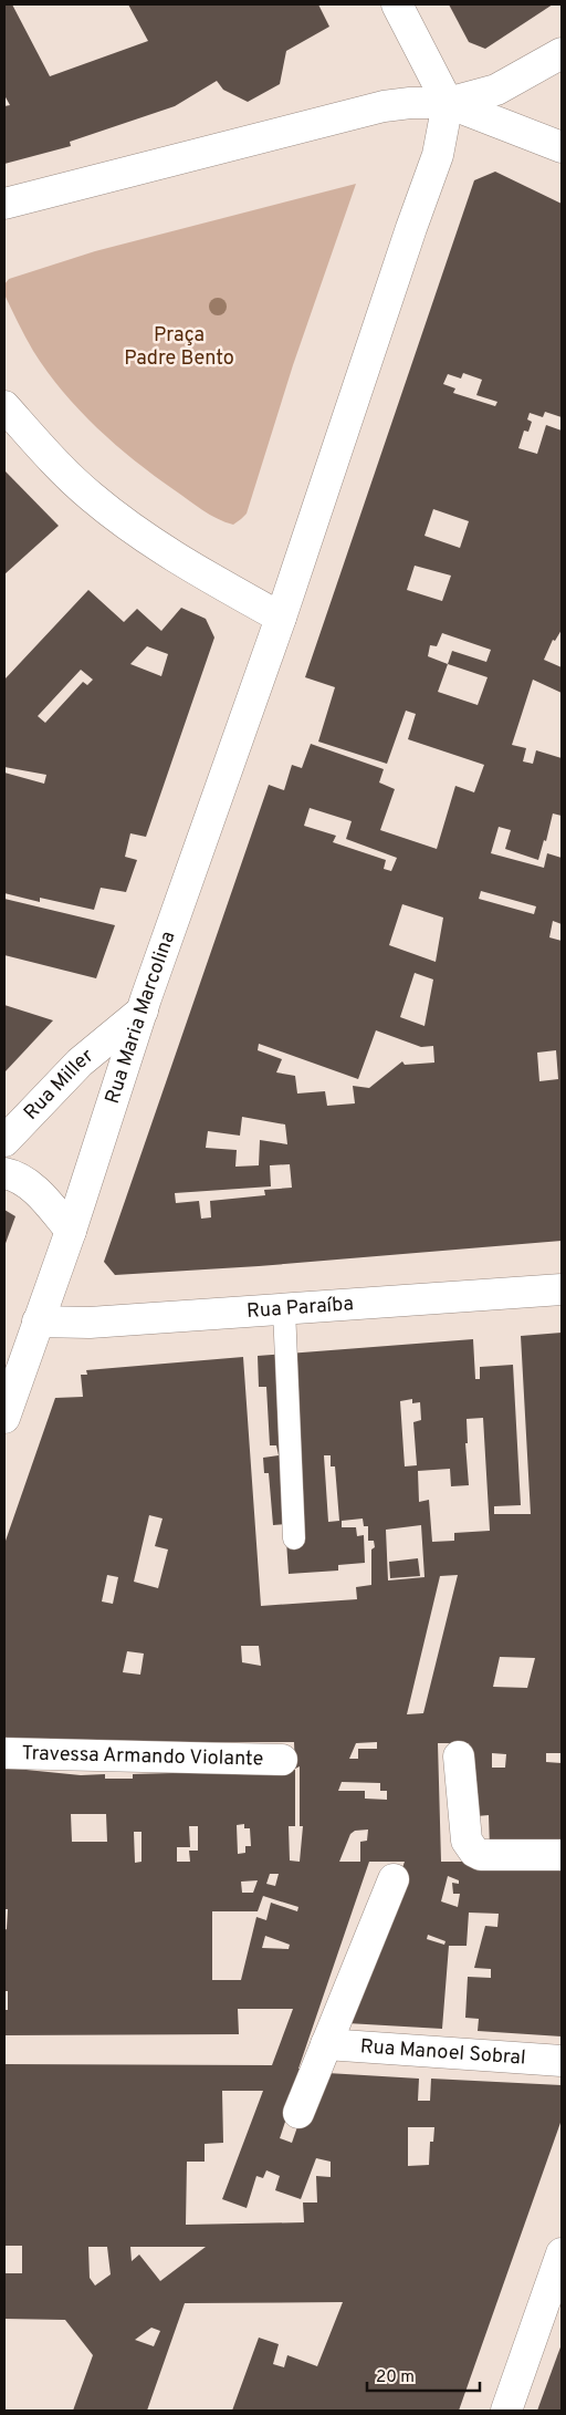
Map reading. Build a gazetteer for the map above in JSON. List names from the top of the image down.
{
  "streets": {
    "main road": [
      "Rua Maria Marcolina",
      "Rua Miller",
      "Rua Paraíba",
      "Travessa Armando Violante",
      "Rua Manoel Sobral"
    ]
  },
  "crossings": [
    ["Rua Maria Marcolina", "Rua Miller"],
    ["Rua Maria Marcolina", "Rua Paraíba"]
  ],
  "parks": ["Praça Padre Bento"],
  "scale_bar": "20 m"
}
